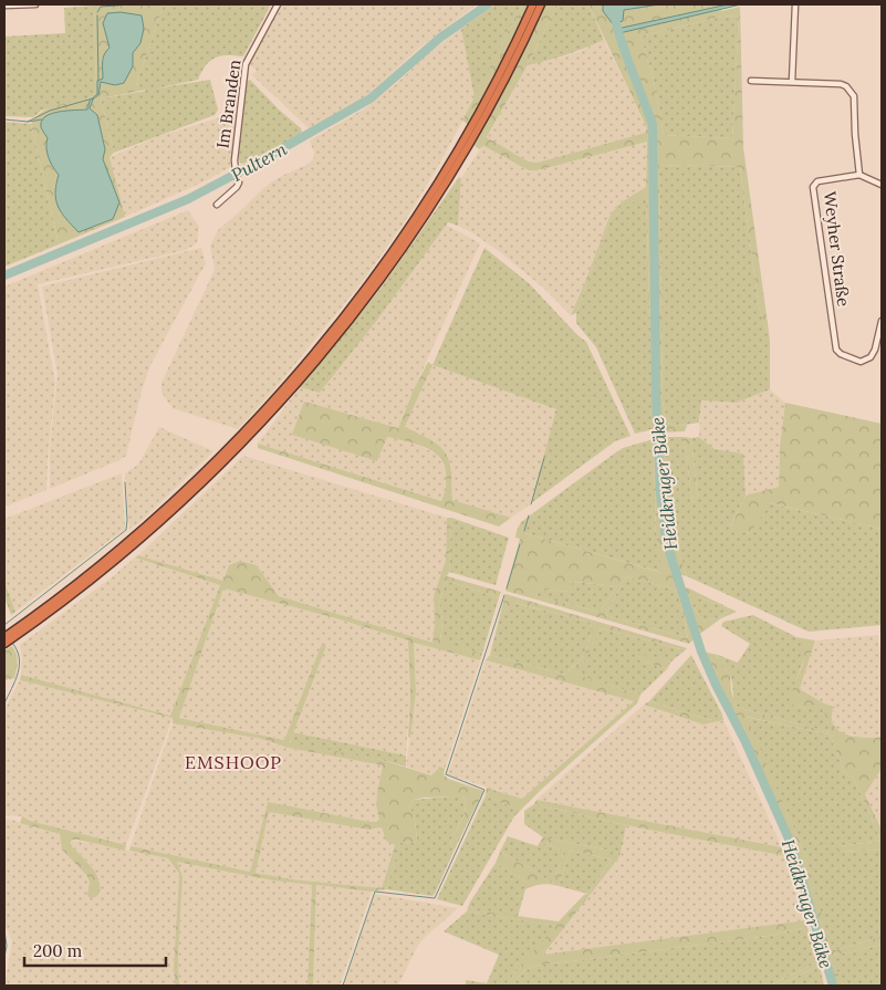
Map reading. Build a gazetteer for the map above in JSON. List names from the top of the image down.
{
  "streets": {
    "street": ["Im Branden", "Weyher Straße"]
  },
  "districts": ["EMSHOOP"],
  "water": ["Pultern", "Heidkruger Bäke"],
  "scale_bar": "200 m"
}
